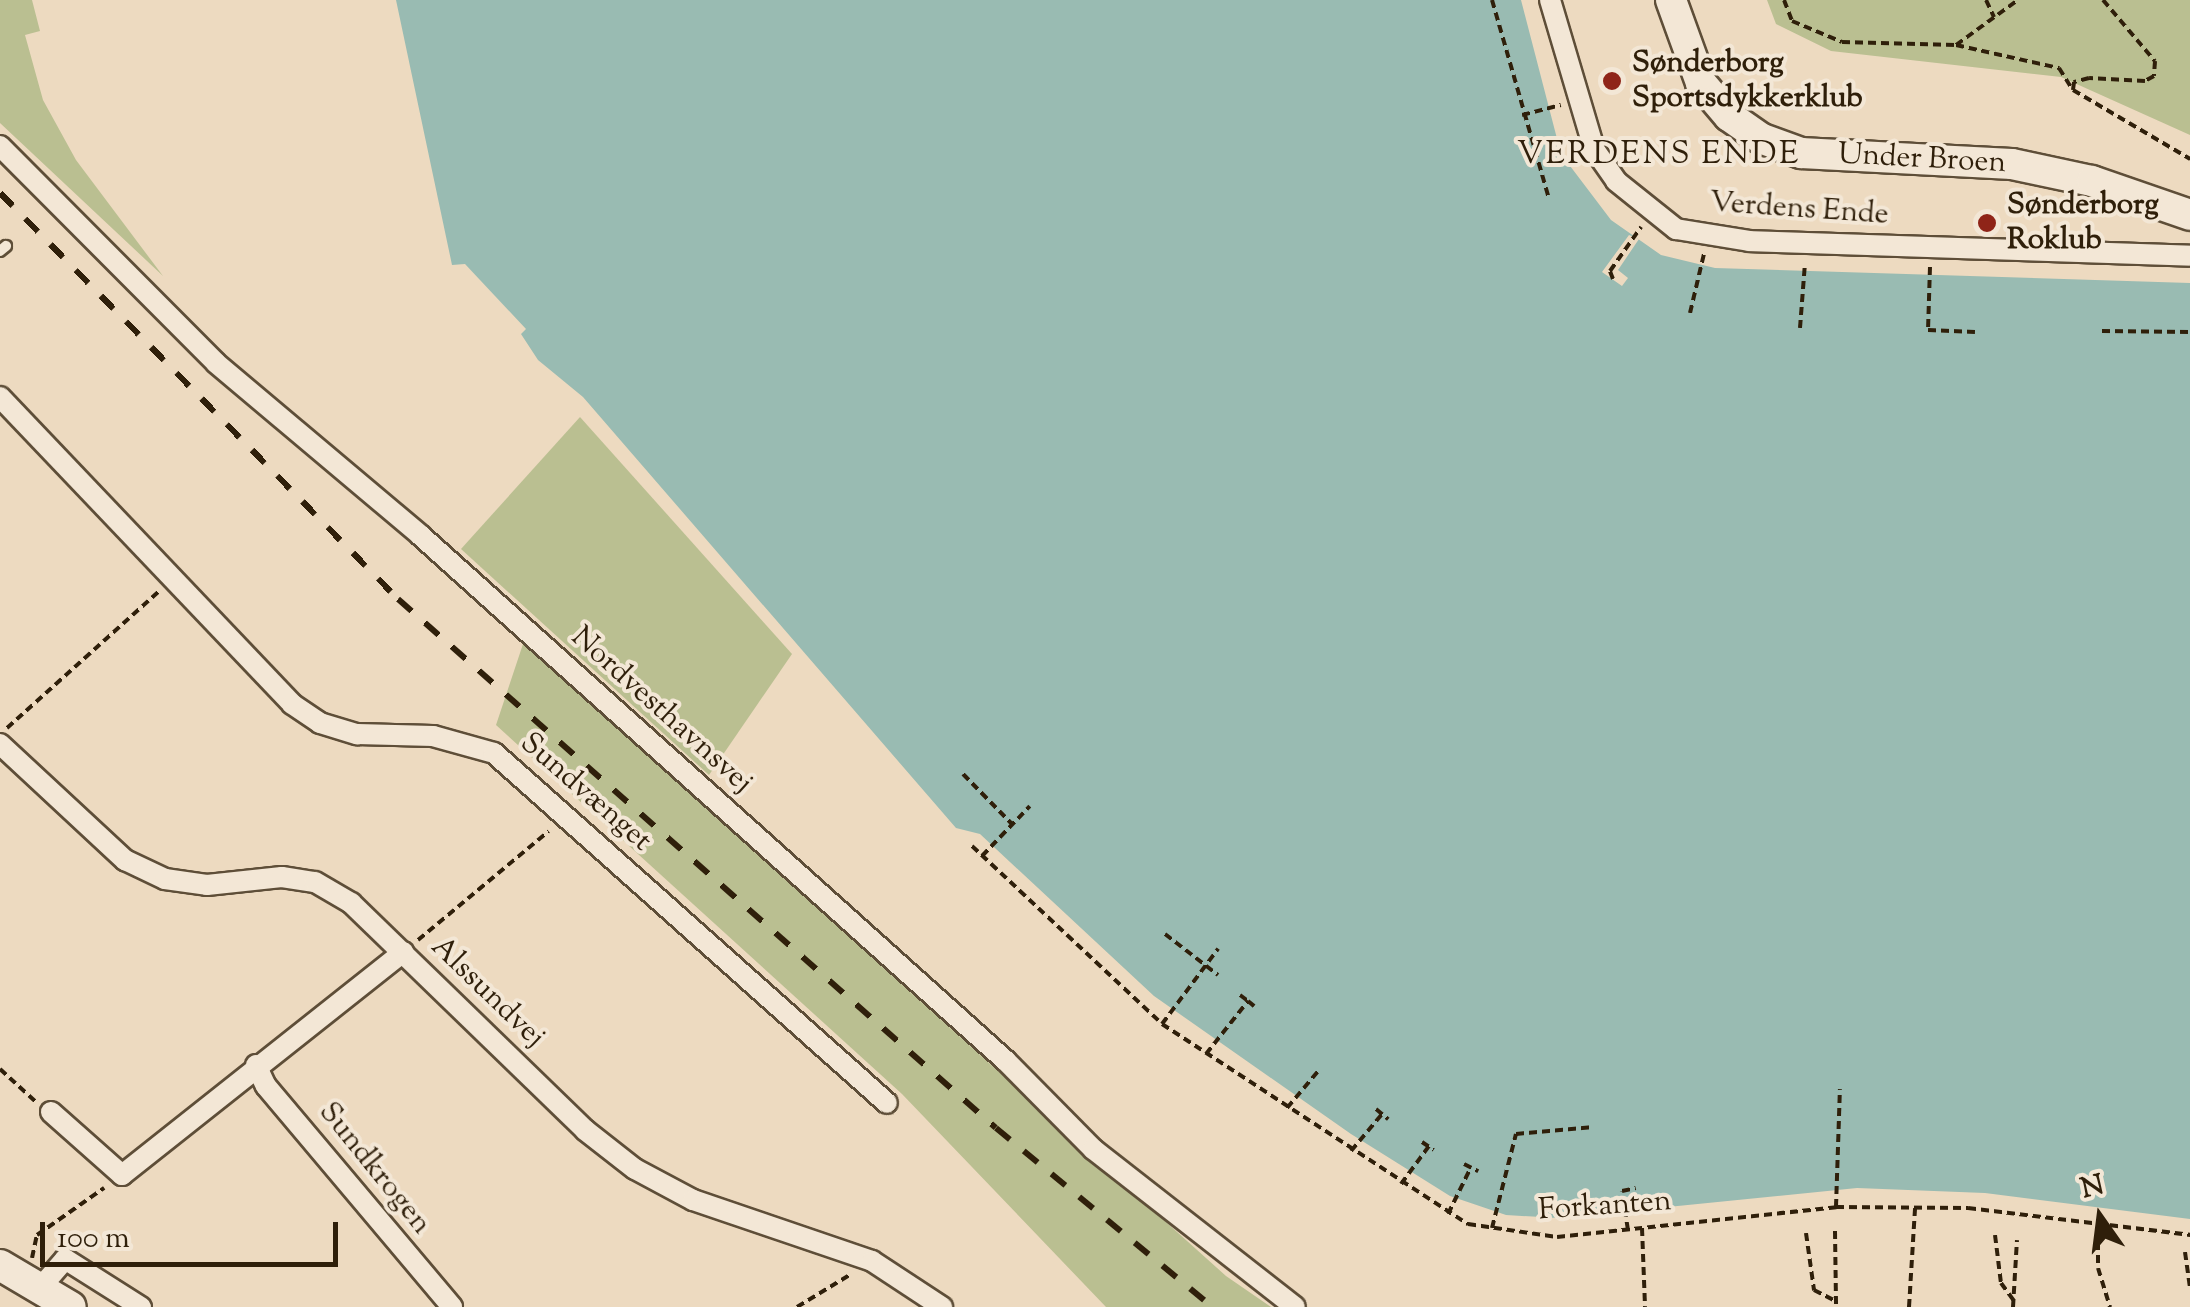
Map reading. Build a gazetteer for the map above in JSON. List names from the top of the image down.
{
  "streets": {
    "street": [
      "Under Broen",
      "Verdens Ende",
      "Nordvesthavnsvej",
      "Sundvænget",
      "Alssundvej",
      "Sundkrogen"
    ],
    "path": ["Forkanten"]
  },
  "districts": ["VERDENS ENDE"],
  "places": ["Sønderborg Sportsdykkerklub", "Sønderborg Roklub"],
  "scale_bar": "100 m",
  "north": "top"
}
